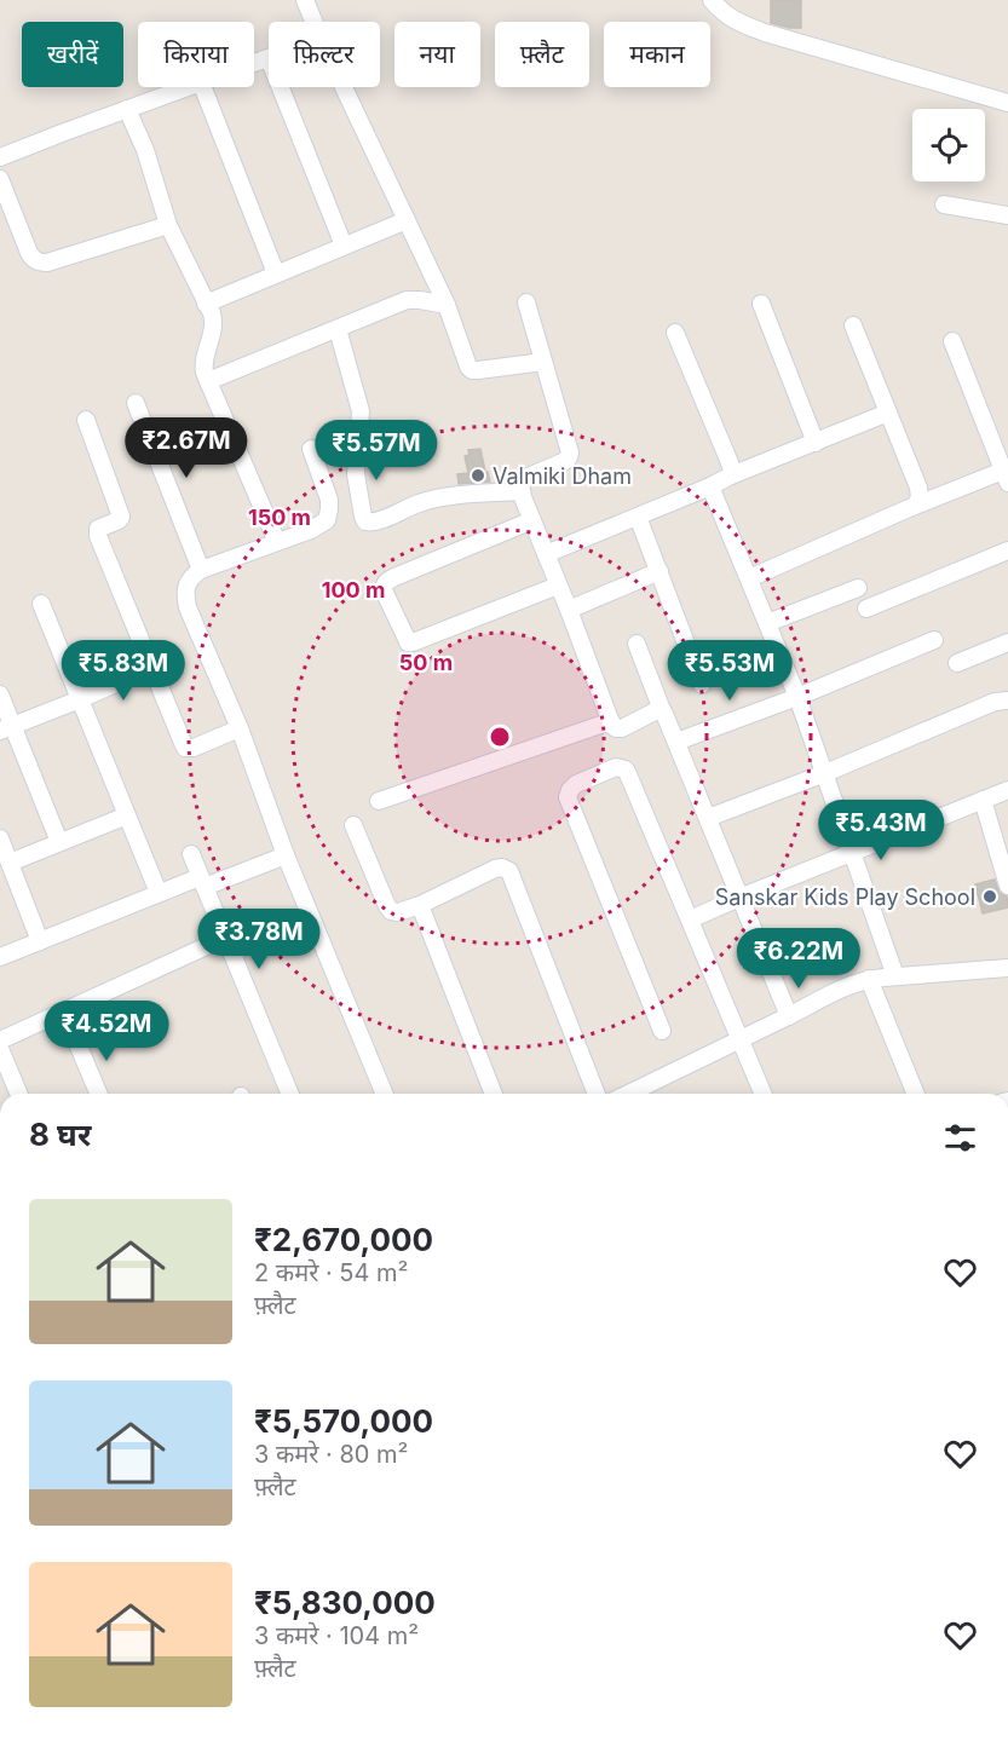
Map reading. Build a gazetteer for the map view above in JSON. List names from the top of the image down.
{
  "places": ["Valmiki Dham", "Sanskar Kids Play School"],
  "page": {
    "chip": [
      "खरीदें",
      "किराया",
      "फ़िल्टर",
      "नया",
      "फ़्लैट",
      "मकान"
    ],
    "price": [
      "₹2.67M",
      "₹5.57M",
      "₹5.83M",
      "₹5.53M",
      "₹5.43M",
      "₹3.78M",
      "₹6.22M",
      "₹4.52M"
    ],
    "heading": "8 घर",
    "list": [
      {
        "name": "₹2,670,000",
        "note": "2 कमरे · 54 m² · फ़्लैट"
      },
      {
        "name": "₹5,570,000",
        "note": "3 कमरे · 80 m² · फ़्लैट"
      },
      {
        "name": "₹5,830,000",
        "note": "3 कमरे · 104 m² · फ़्लैट"
      }
    ]
  },
  "rings": ["150 m", "100 m", "50 m"]
}
